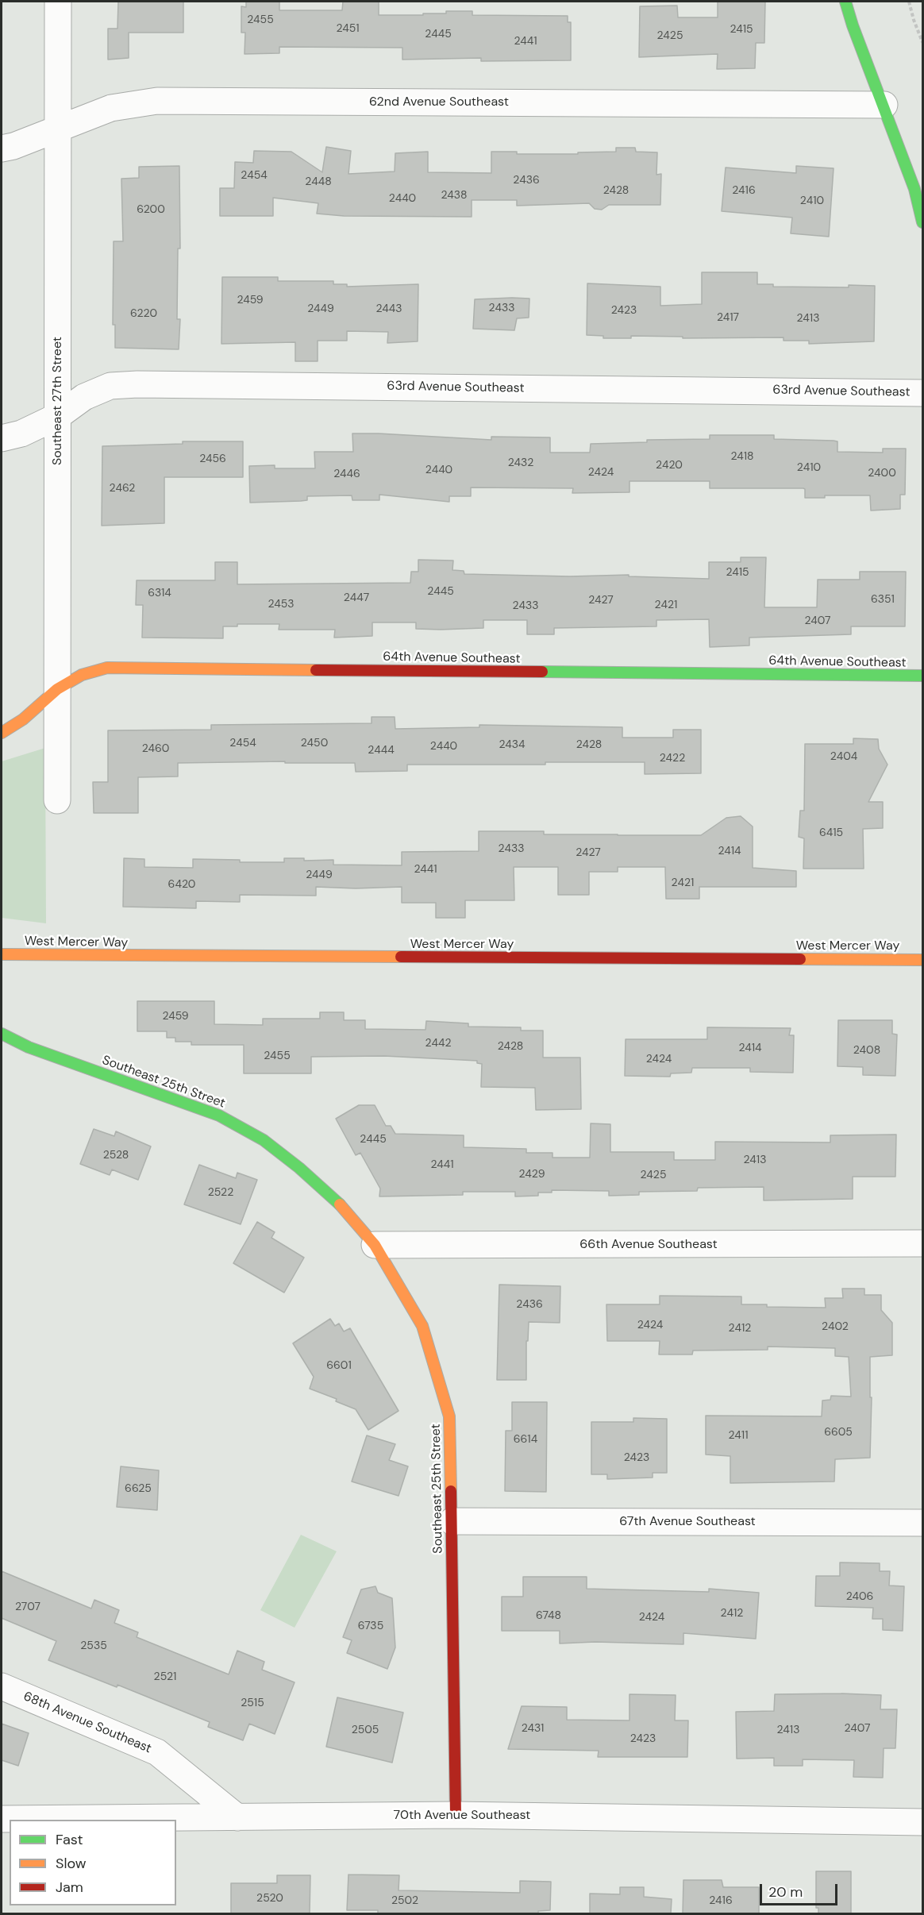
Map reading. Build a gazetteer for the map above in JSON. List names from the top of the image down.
{
  "streets": {
    "street": [
      "62nd Avenue Southeast",
      "63rd Avenue Southeast",
      "Southeast 27th Street",
      "64th Avenue Southeast",
      "West Mercer Way",
      "Southeast 25th Street",
      "66th Avenue Southeast",
      "67th Avenue Southeast",
      "68th Avenue Southeast",
      "70th Avenue Southeast"
    ]
  },
  "crossings": [
    ["62nd Avenue Southeast", "Southeast 27th Street"],
    ["63rd Avenue Southeast", "Southeast 27th Street"],
    ["Southeast 27th Street", "64th Avenue Southeast"],
    ["Southeast 25th Street", "66th Avenue Southeast"],
    ["Southeast 25th Street", "67th Avenue Southeast"],
    ["Southeast 25th Street", "70th Avenue Southeast"],
    ["68th Avenue Southeast", "70th Avenue Southeast"]
  ],
  "house_numbers": [
    "2455",
    "2451",
    "2415",
    "2445",
    "2425",
    "2441",
    "2454",
    "2436",
    "2448",
    "2428",
    "2416",
    "2438",
    "2440",
    "2410",
    "6200",
    "2459",
    "2433",
    "2449",
    "2443",
    "2423",
    "6220",
    "2417",
    "2413",
    "2418",
    "2456",
    "2432",
    "2420",
    "2410",
    "2440",
    "2424",
    "2400",
    "2446",
    "2462",
    "2415",
    "2445",
    "6314",
    "2447",
    "6351",
    "2427",
    "2453",
    "2421",
    "2433",
    "2407",
    "2454",
    "2450",
    "2434",
    "2428",
    "2440",
    "2460",
    "2444",
    "2404",
    "2422",
    "6415",
    "2433",
    "2414",
    "2427",
    "2441",
    "2449",
    "2421",
    "6420",
    "2459",
    "2442",
    "2428",
    "2414",
    "2408",
    "2455",
    "2424",
    "2445",
    "2528",
    "2413",
    "2441",
    "2429",
    "2425",
    "2522",
    "2436",
    "2424",
    "2402",
    "2412",
    "6601",
    "6605",
    "2411",
    "6614",
    "2423",
    "6625",
    "2406",
    "2707",
    "2412",
    "6748",
    "2424",
    "6735",
    "2535",
    "2521",
    "2515",
    "2431",
    "2407",
    "2505",
    "2413",
    "2423",
    "2520",
    "2502",
    "2416"
  ],
  "legend": ["Fast", "Slow", "Jam"],
  "scale_bar": "20 m"
}
